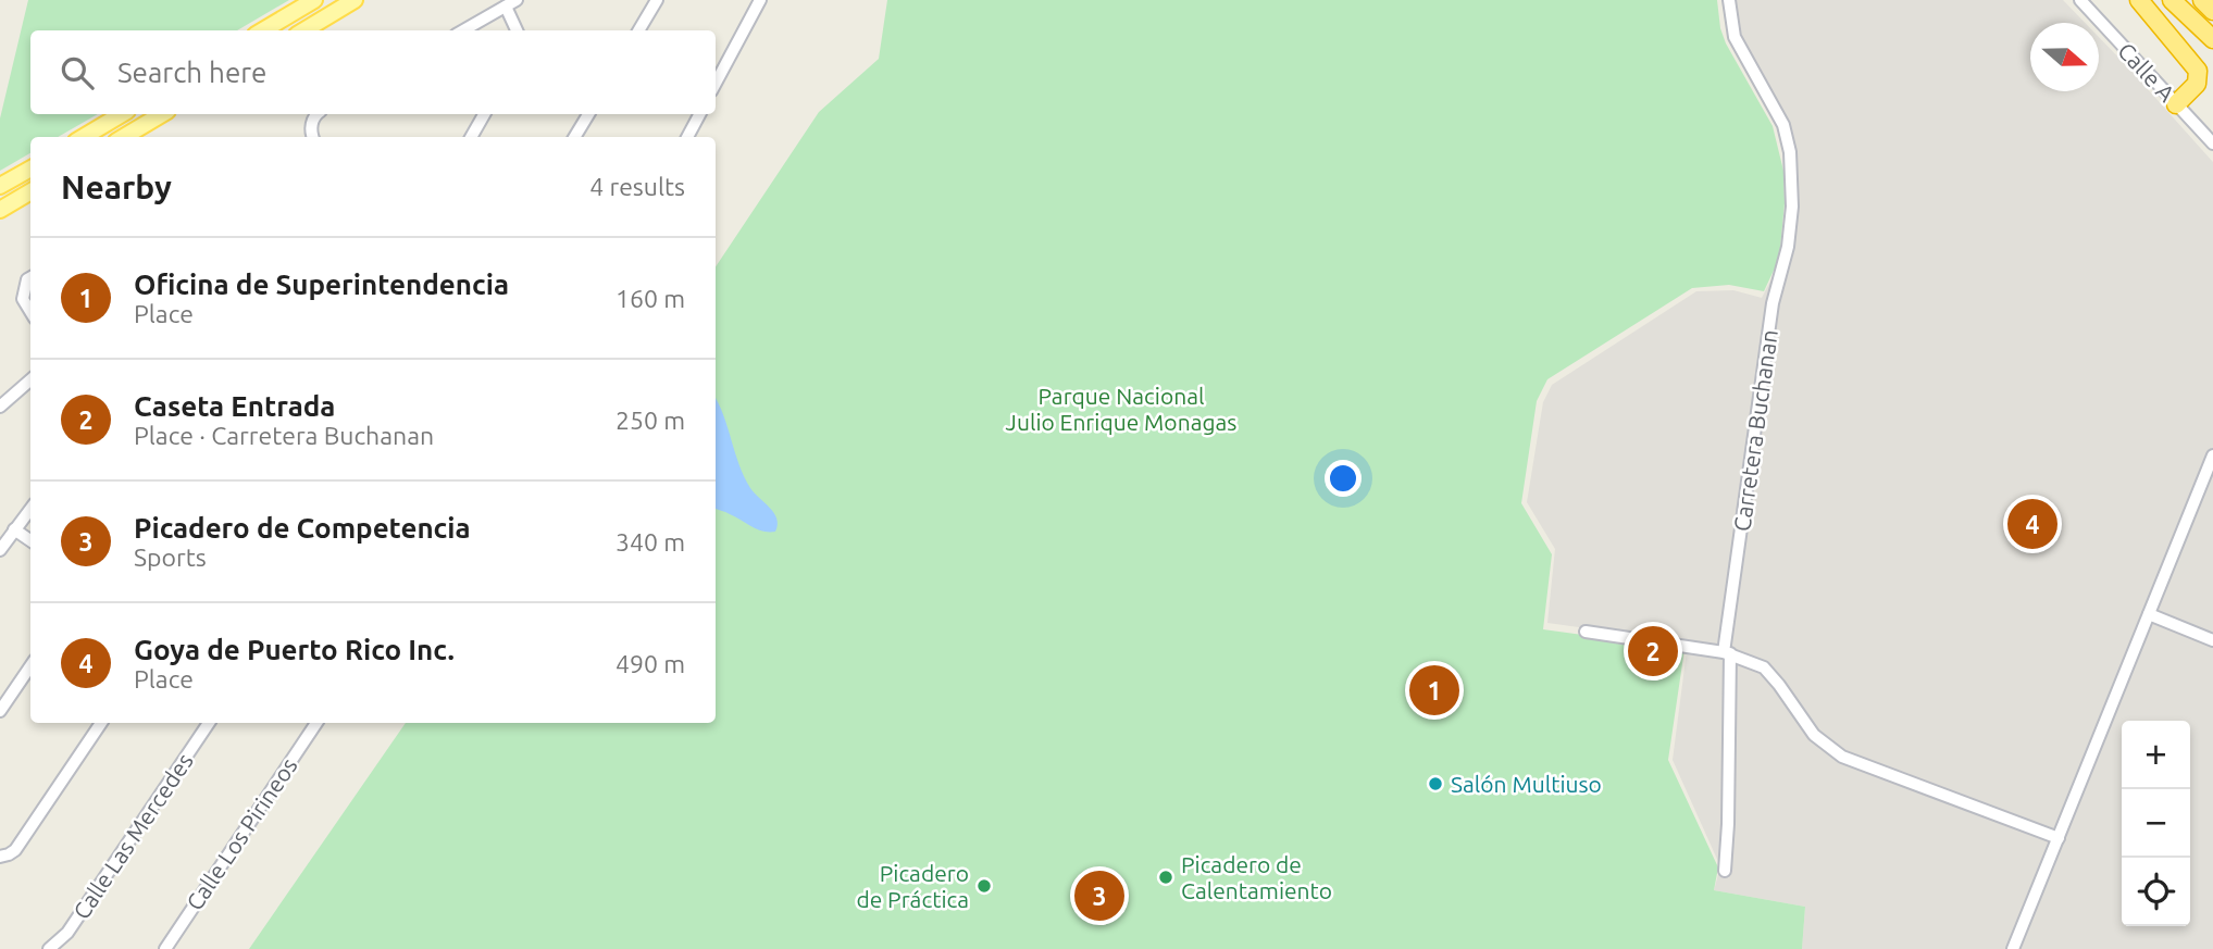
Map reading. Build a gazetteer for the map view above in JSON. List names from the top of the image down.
{
  "streets": {
    "street": [
      "Calle A",
      "Carretera Buchanan",
      "Calle Los Pirineos",
      "Calle Las Mercedes"
    ]
  },
  "parks": ["Parque Nacional Julio Enrique Monagas"],
  "places": ["Salón Multiuso", "Picadero de Calentamiento", "Picadero de Práctica"],
  "north": "right",
  "page": {
    "search": "Search here",
    "heading": ["Nearby", "4 results"],
    "list": [
      {
        "mark": "1",
        "name": "Oficina de Superintendencia",
        "note": "Place",
        "value": "160 m"
      },
      {
        "mark": "2",
        "name": "Caseta Entrada",
        "note": "Place · Carretera Buchanan",
        "value": "250 m"
      },
      {
        "mark": "3",
        "name": "Picadero de Competencia",
        "note": "Sports",
        "value": "340 m"
      },
      {
        "mark": "4",
        "name": "Goya de Puerto Rico Inc.",
        "note": "Place",
        "value": "490 m"
      }
    ],
    "pins": [
      "4",
      "2",
      "1",
      "3"
    ],
    "map_buttons": ["+", "−"]
  }
}
